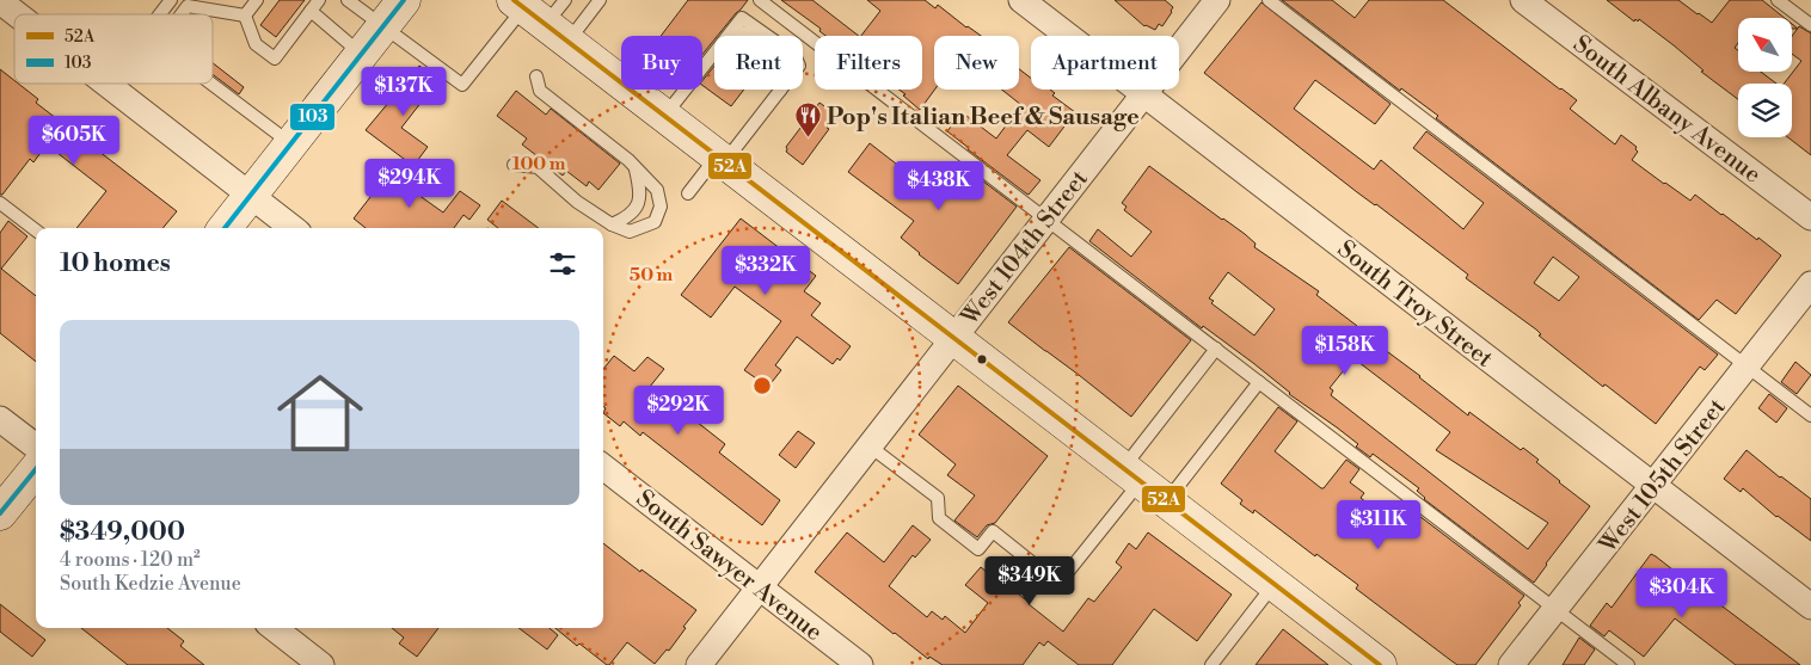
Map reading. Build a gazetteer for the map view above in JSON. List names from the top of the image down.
{
  "streets": {
    "street": [
      "South Albany Avenue",
      "West 104th Street",
      "South Troy Street",
      "West 105th Street",
      "South Sawyer Avenue"
    ]
  },
  "crossings": [
    ["West 104th Street", "South Troy Street"],
    ["West 104th Street", "South Sawyer Avenue"],
    ["South Troy Street", "West 105th Street"]
  ],
  "places": {
    "restaurant": ["Pop's Italian Beef & Sausage"]
  },
  "lines": ["transit line 52A", "transit line 103"],
  "legend": ["52A", "103"],
  "north": "top left",
  "page": {
    "chip": [
      "Buy",
      "Rent",
      "Filters",
      "New",
      "Apartment"
    ],
    "price": [
      "$137K",
      "$605K",
      "$294K",
      "$438K",
      "$332K",
      "$158K",
      "$292K",
      "$311K",
      "$349K",
      "$304K"
    ],
    "heading": "10 homes",
    "list": [
      {
        "name": "$349,000",
        "note": "4 rooms · 120 m² · South Kedzie Avenue"
      }
    ]
  },
  "rings": ["100 m", "50 m"]
}
